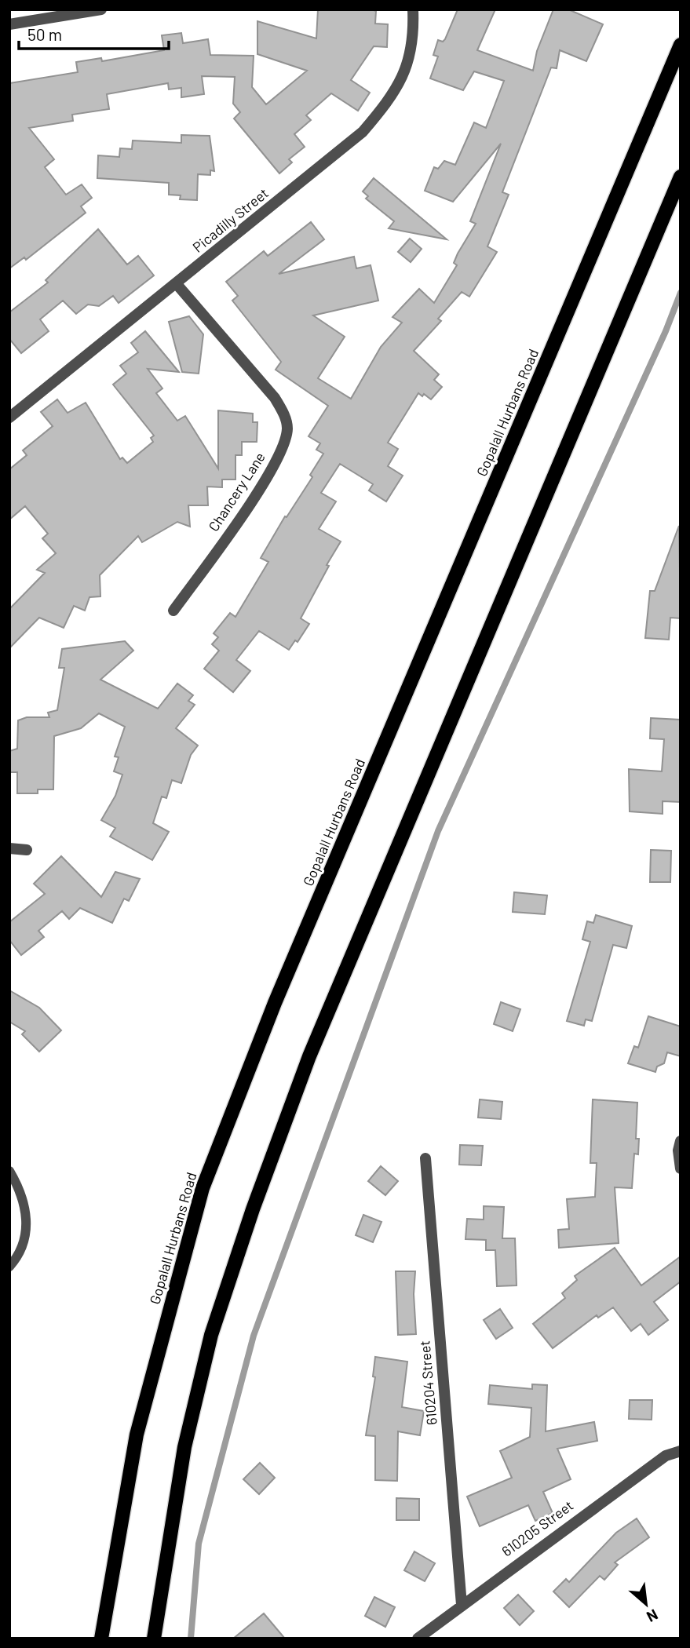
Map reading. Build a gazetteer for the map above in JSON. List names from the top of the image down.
{
  "streets": {
    "main road": ["Gopalall Hurbans Road"],
    "street": [
      "Picadilly Street",
      "Chancery Lane",
      "610204 Street",
      "610205 Street"
    ]
  },
  "crossings": [
    ["Picadilly Street", "Chancery Lane"],
    ["610204 Street", "610205 Street"]
  ],
  "scale_bar": "50 m",
  "north": "bottom right"
}
